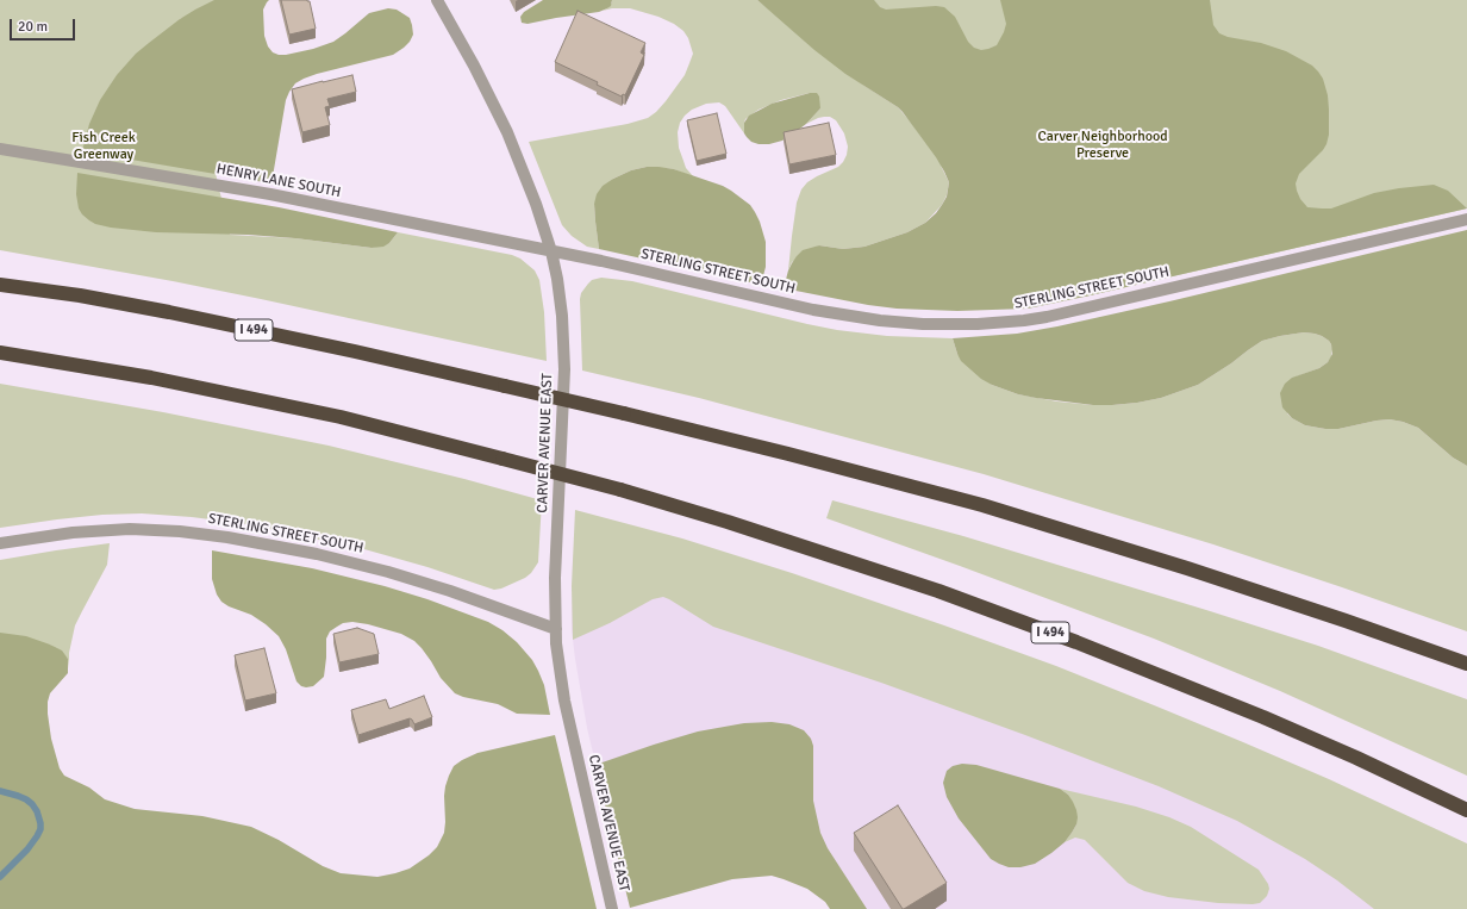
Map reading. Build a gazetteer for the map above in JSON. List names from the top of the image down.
{
  "streets": {
    "highway": ["I 494"],
    "street": ["HENRY LANE SOUTH", "STERLING STREET SOUTH", "CARVER AVENUE EAST"]
  },
  "crossings": [
    ["HENRY LANE SOUTH", "STERLING STREET SOUTH"],
    ["HENRY LANE SOUTH", "CARVER AVENUE EAST"],
    ["STERLING STREET SOUTH", "CARVER AVENUE EAST"]
  ],
  "parks": ["Carver Neighborhood Preserve", "Fish Creek Greenway"],
  "scale_bar": "20 m"
}
